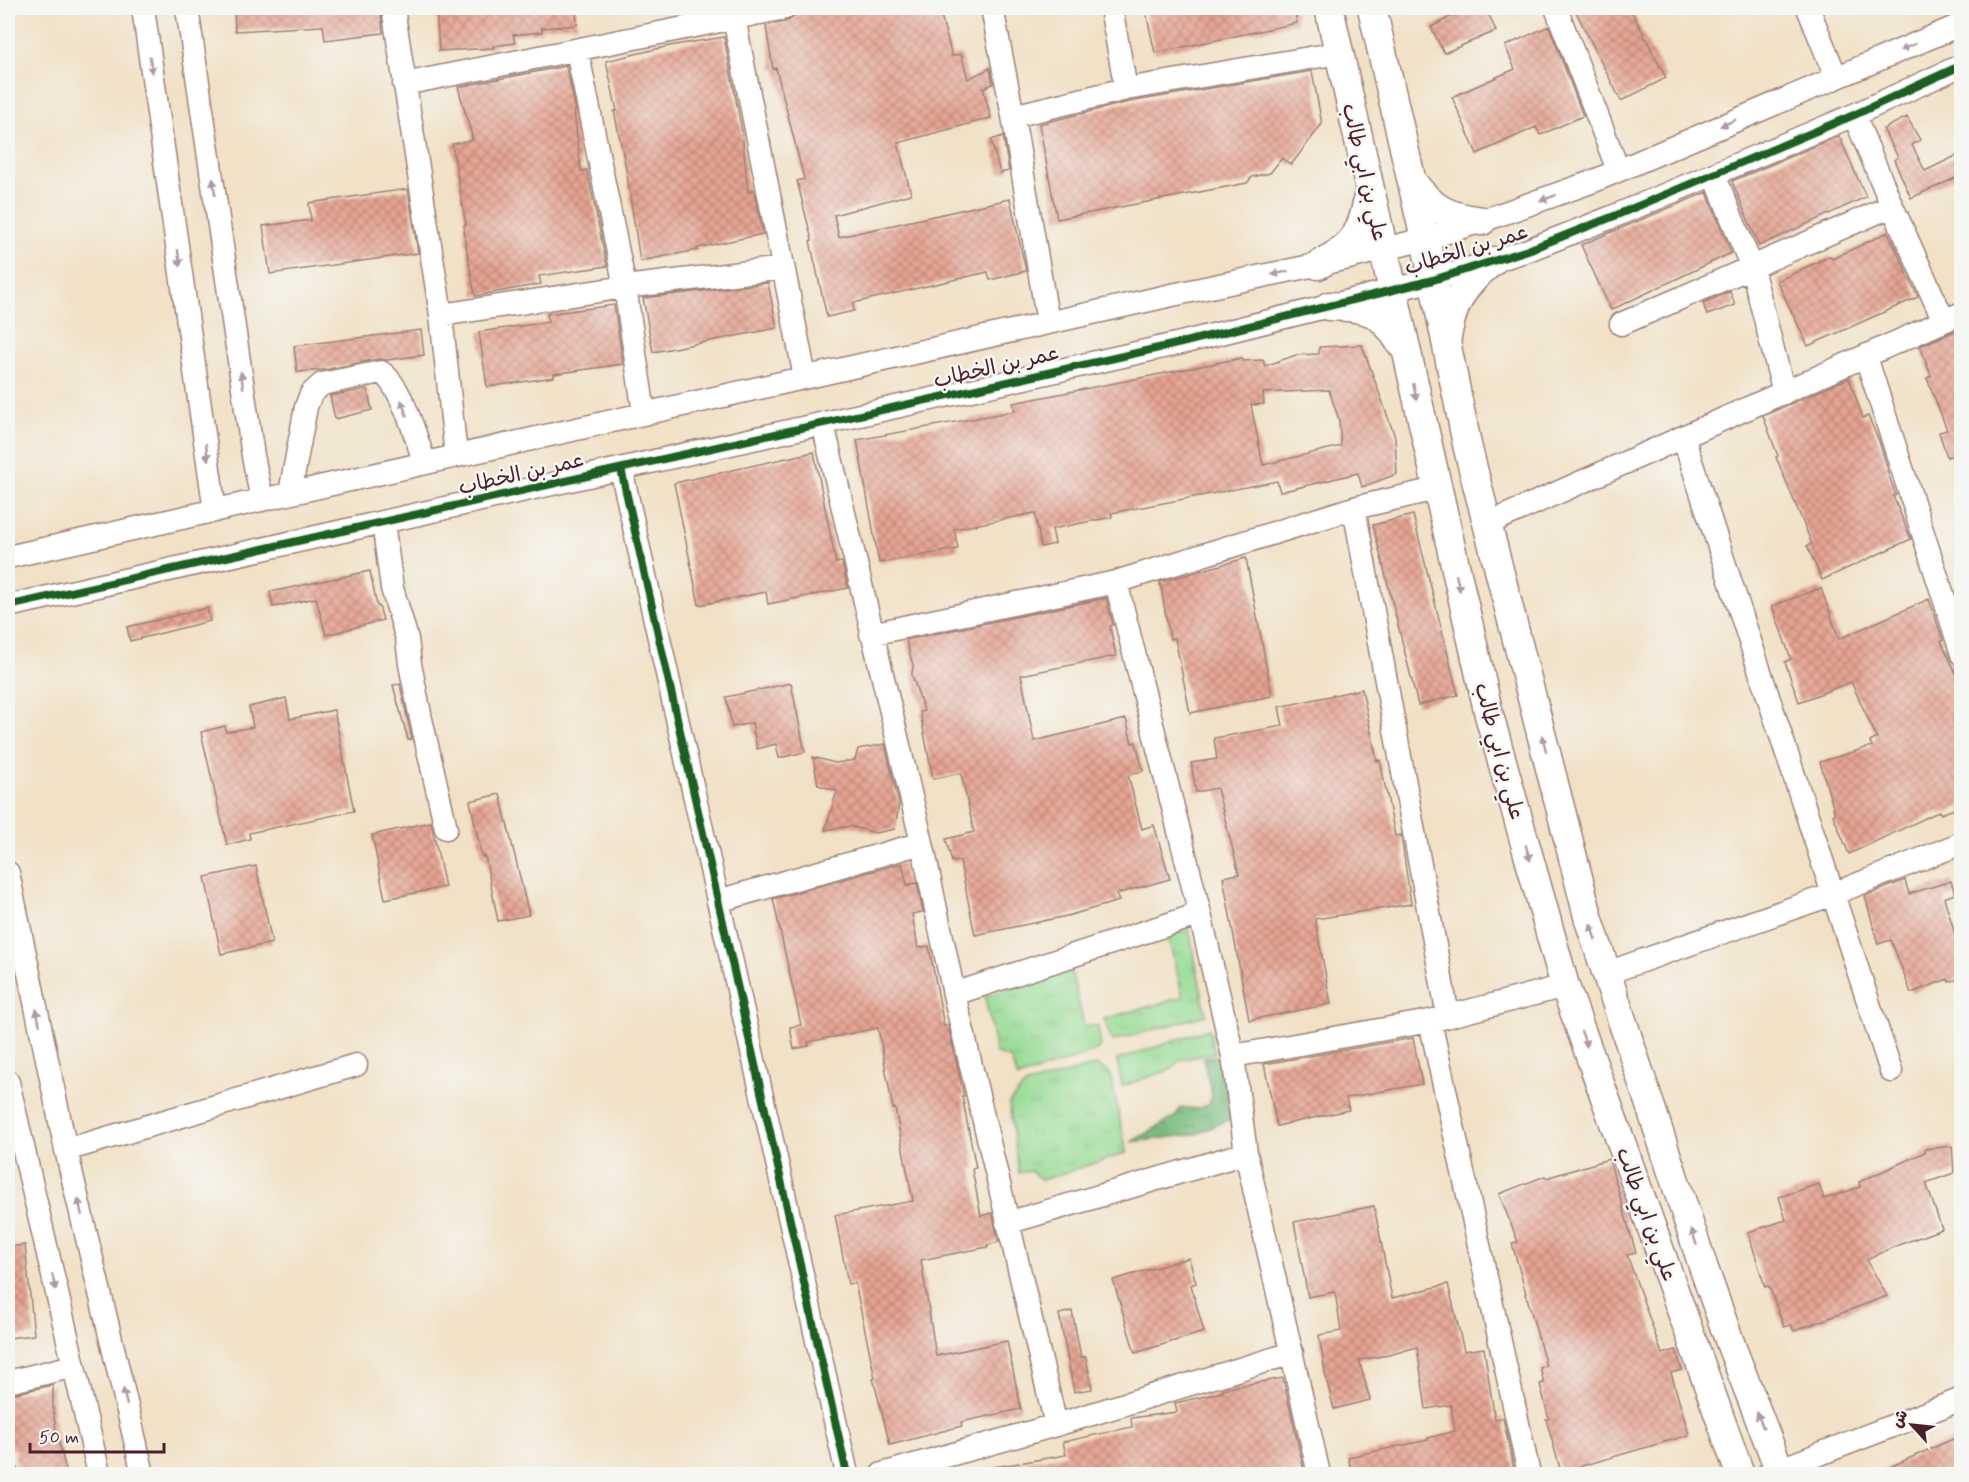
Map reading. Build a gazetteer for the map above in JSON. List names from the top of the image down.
{
  "streets": {
    "main road": ["علي بن ابي طالب"],
    "street": ["عمر بن الخطاب"]
  },
  "crossings": [
    ["علي بن ابي طالب", "عمر بن الخطاب"]
  ],
  "scale_bar": "50 m",
  "north": "top left"
}
